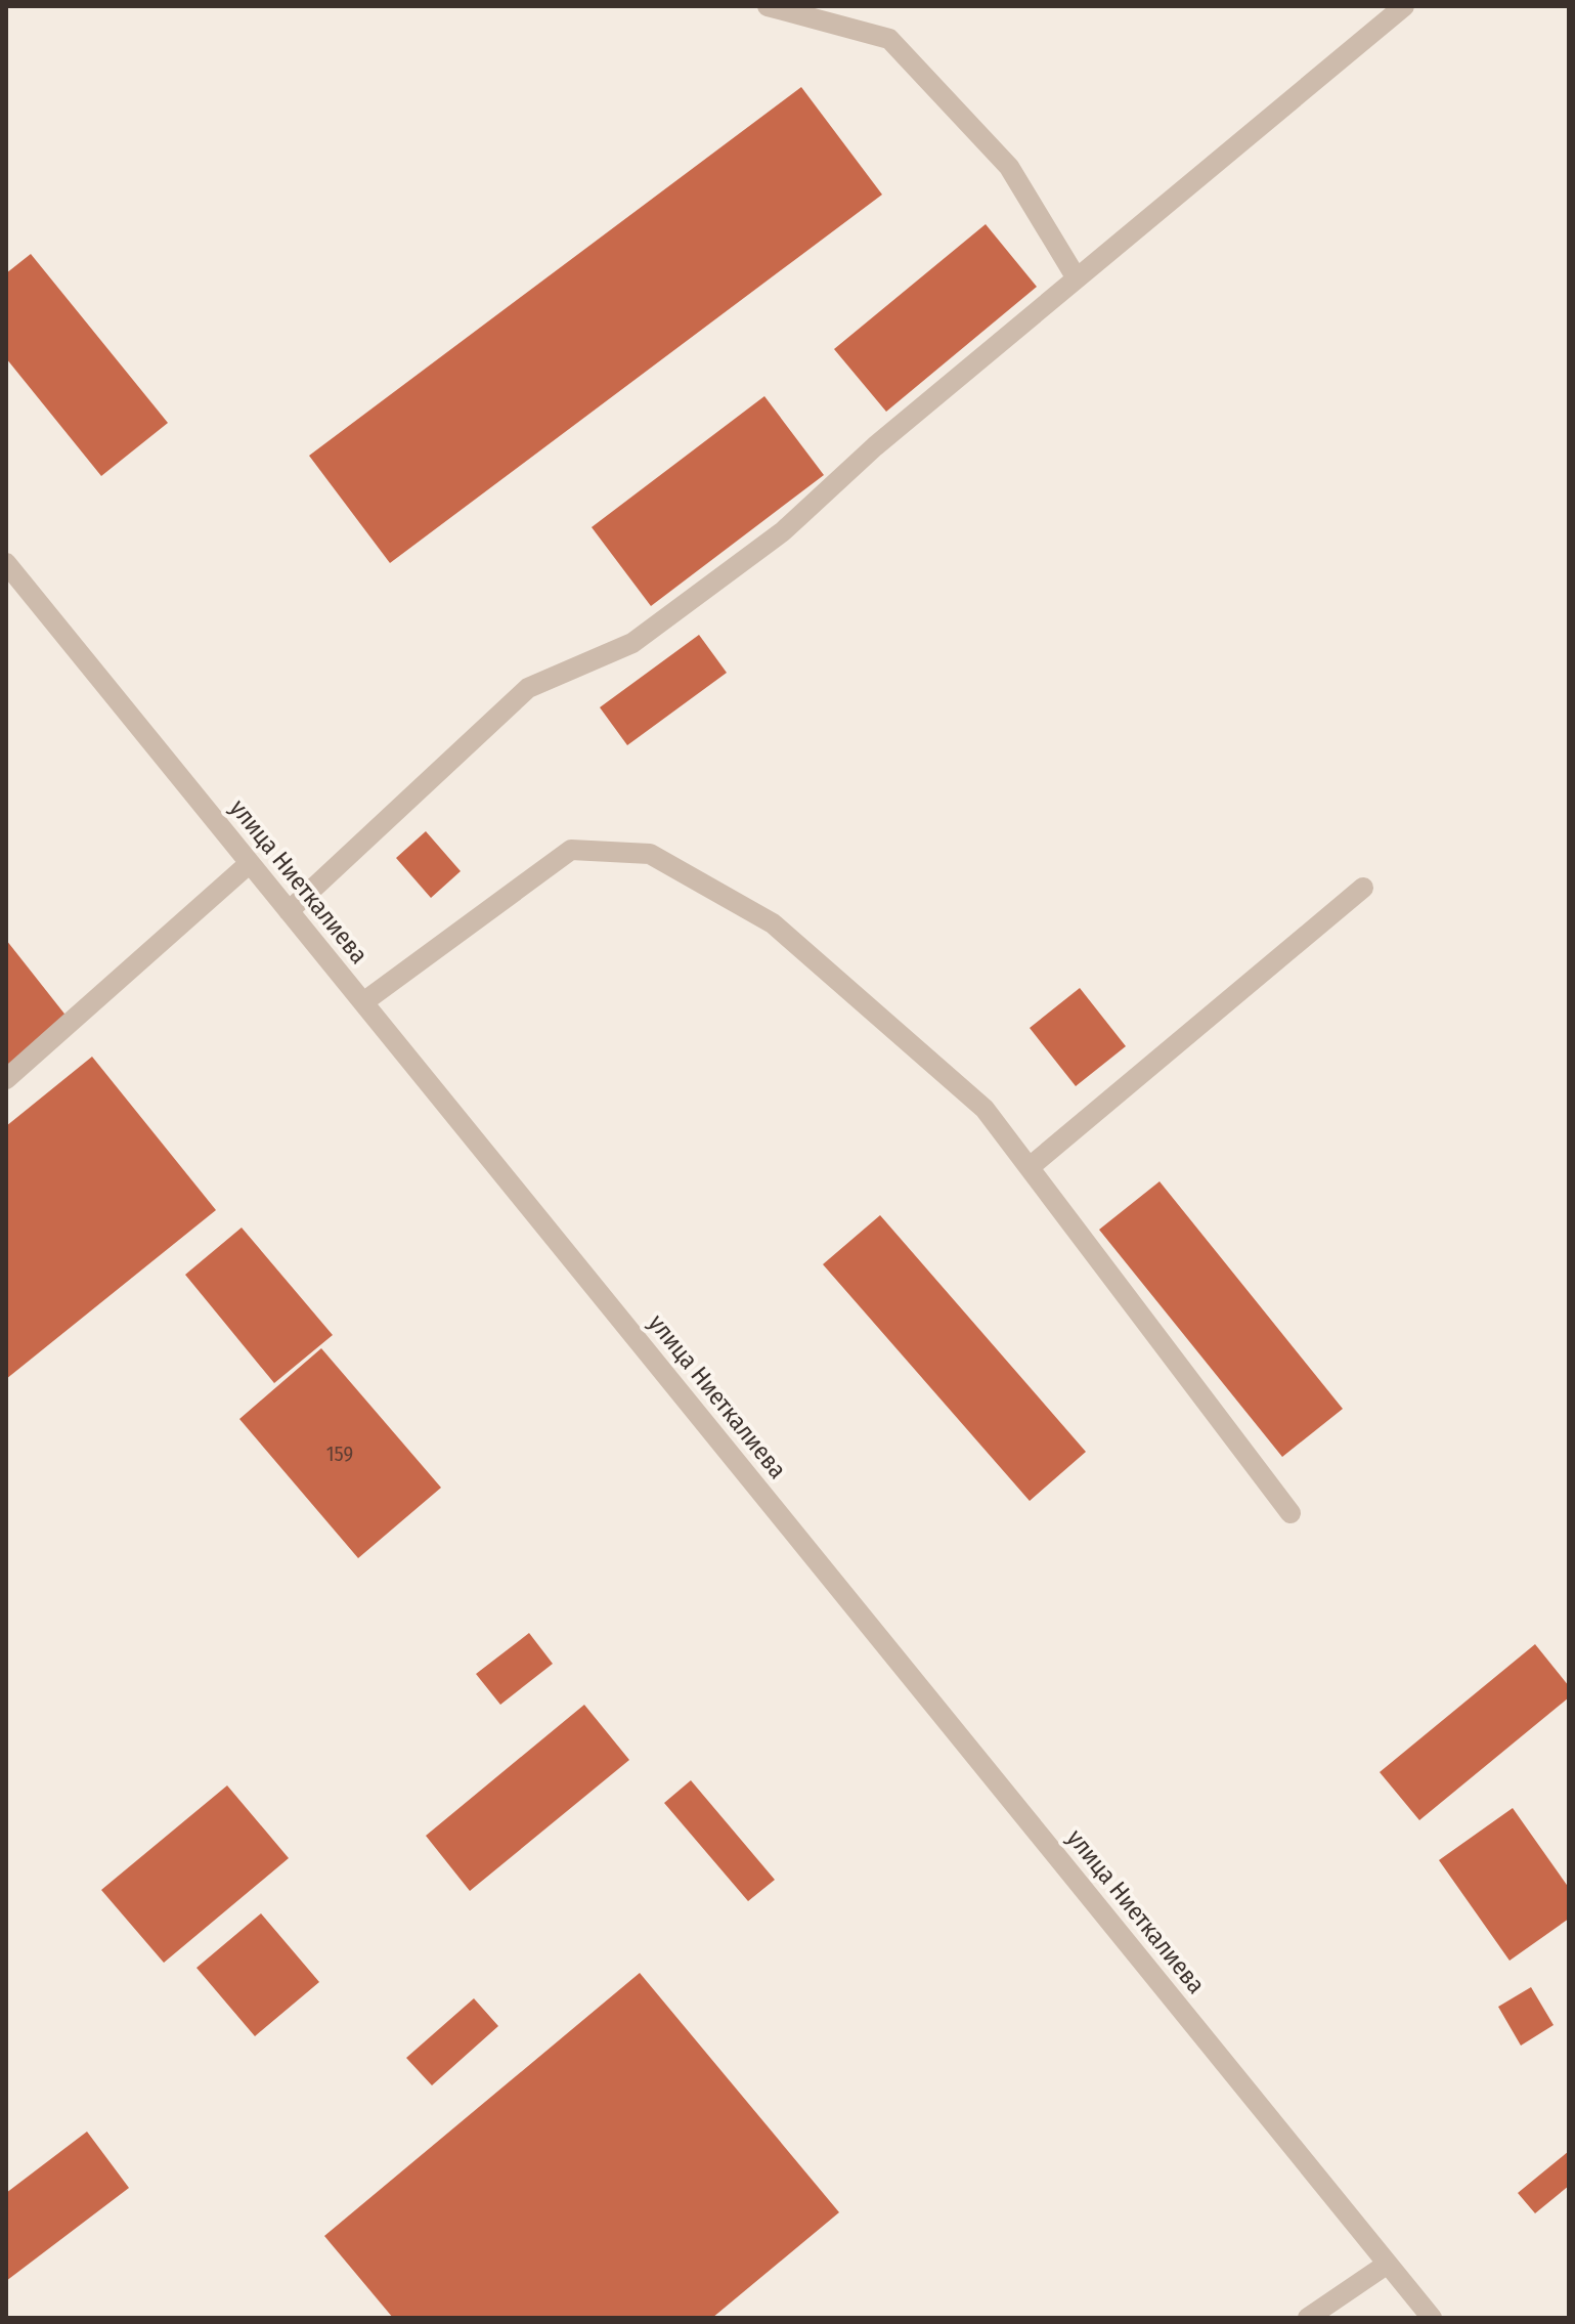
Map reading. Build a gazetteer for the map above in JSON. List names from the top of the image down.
{
  "streets": {
    "street": ["улица Ниеткалиева"]
  },
  "house_numbers": ["159"]
}
